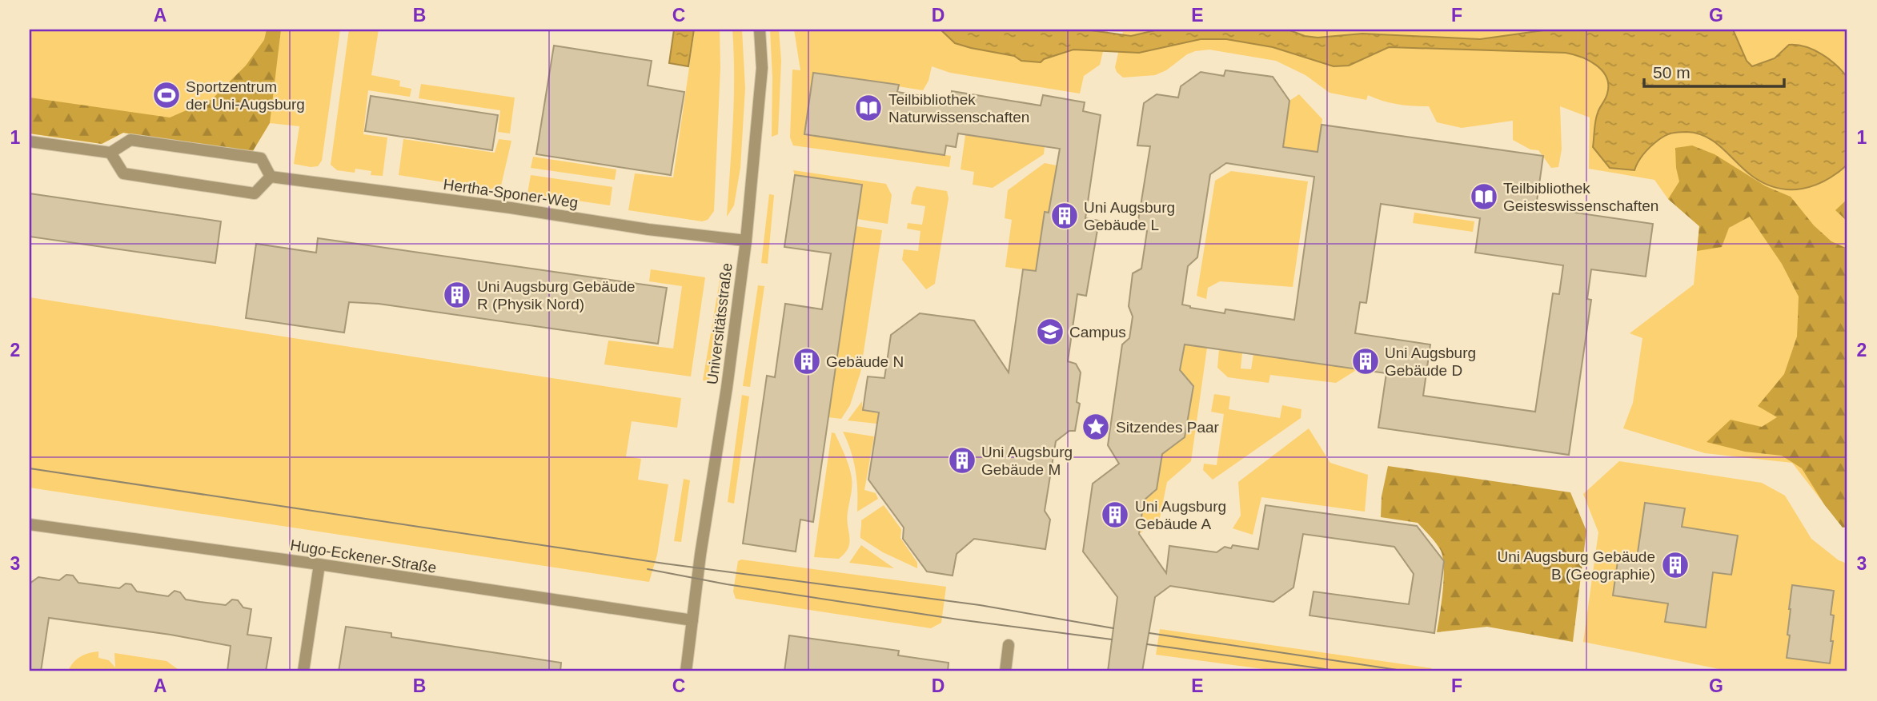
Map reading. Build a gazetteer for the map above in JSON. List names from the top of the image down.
{
  "streets": {
    "street": ["Hertha-Sponer-Weg", "Universitätsstraße", "Hugo-Eckener-Straße"]
  },
  "crossings": [
    ["Hertha-Sponer-Weg", "Universitätsstraße"],
    ["Universitätsstraße", "Hugo-Eckener-Straße"]
  ],
  "places": {
    "sports": ["Sportzentrum der Uni-Augsburg"],
    "library": ["Teilbibliothek Naturwissenschaften", "Teilbibliothek Geisteswissenschaften"],
    "building": [
      "Uni Augsburg Gebäude L",
      "Uni Augsburg Gebäude R (Physik Nord)",
      "Gebäude N",
      "Uni Augsburg Gebäude D",
      "Uni Augsburg Gebäude M",
      "Uni Augsburg Gebäude A",
      "Uni Augsburg Gebäude B (Geographie)"
    ],
    "school or university": ["Campus"],
    "place": ["Sitzendes Paar"]
  },
  "scale_bar": "50 m",
  "grid": {
    "columns": [
      "A",
      "B",
      "C",
      "D",
      "E",
      "F",
      "G"
    ],
    "rows": ["1", "2", "3"]
  }
}
